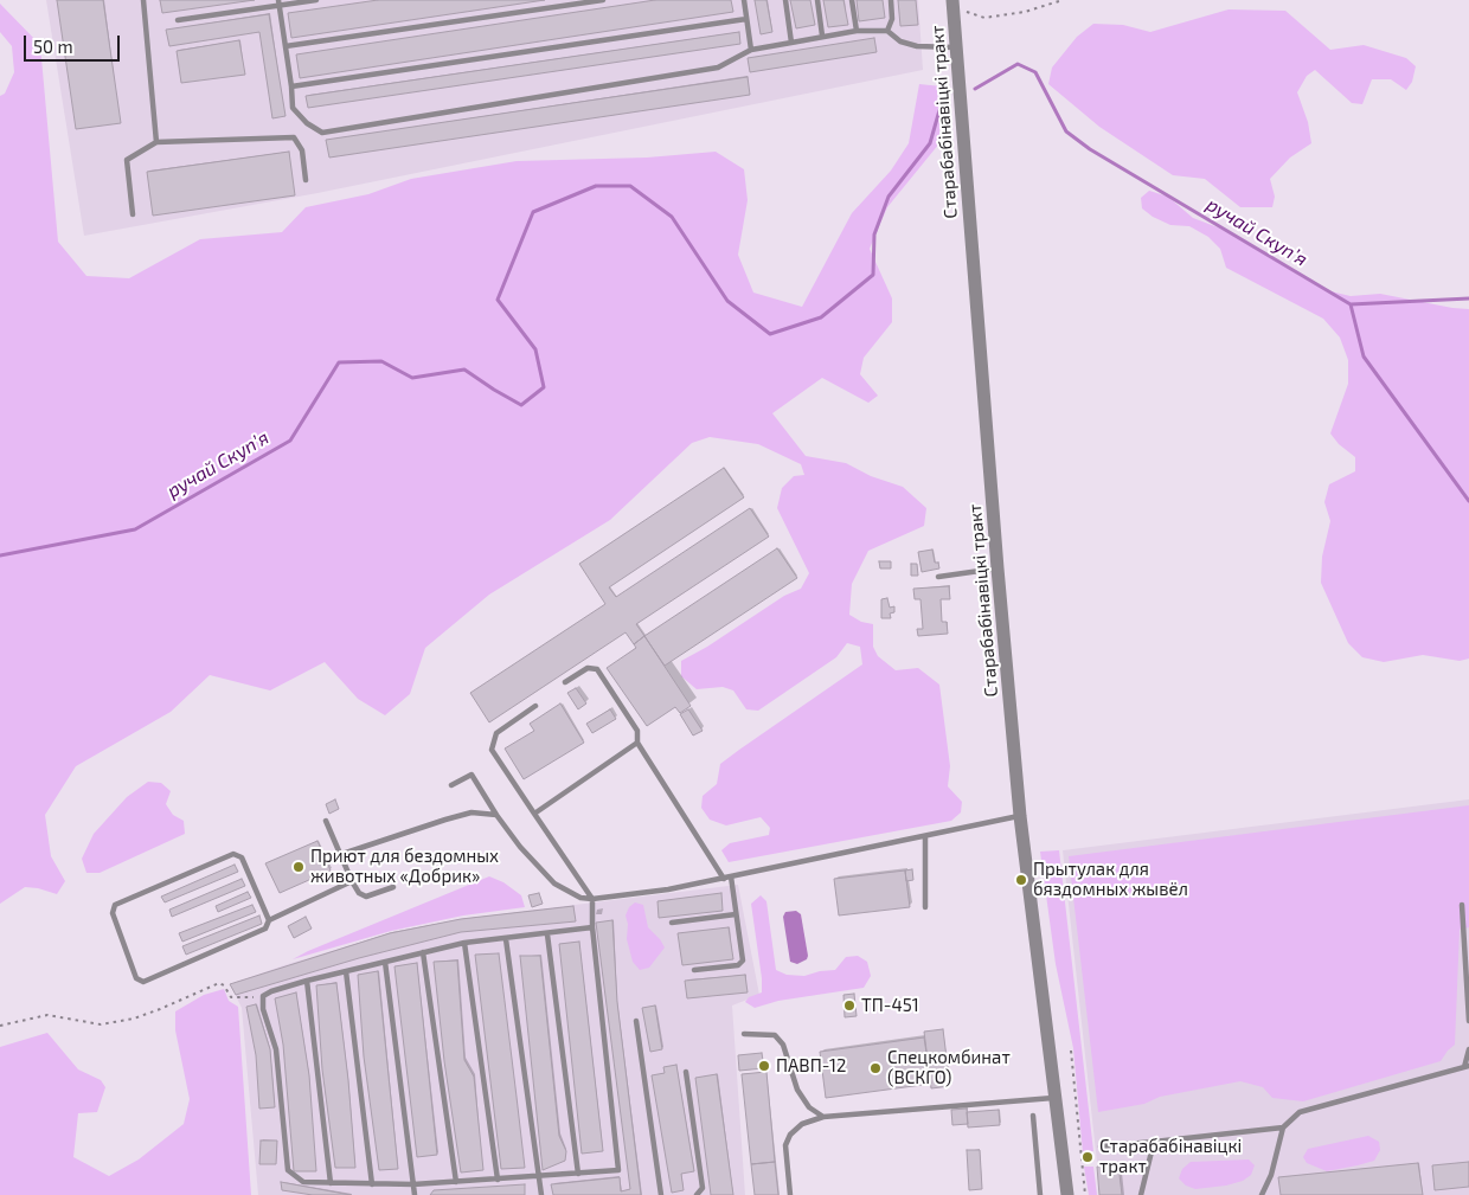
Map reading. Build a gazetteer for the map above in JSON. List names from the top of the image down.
{
  "streets": {
    "street": ["Старабабінавіцкі тракт"]
  },
  "water": ["ручай Скупʼя"],
  "places": [
    "Приют для бездомных животных «Добрик»",
    "Прытулак для бяздомных жывёл",
    "ТП-451",
    "ПАВП-12",
    "Спецкомбинат (ВСКГО)",
    "Старабабінавіцкі тракт"
  ],
  "scale_bar": "50 m"
}
